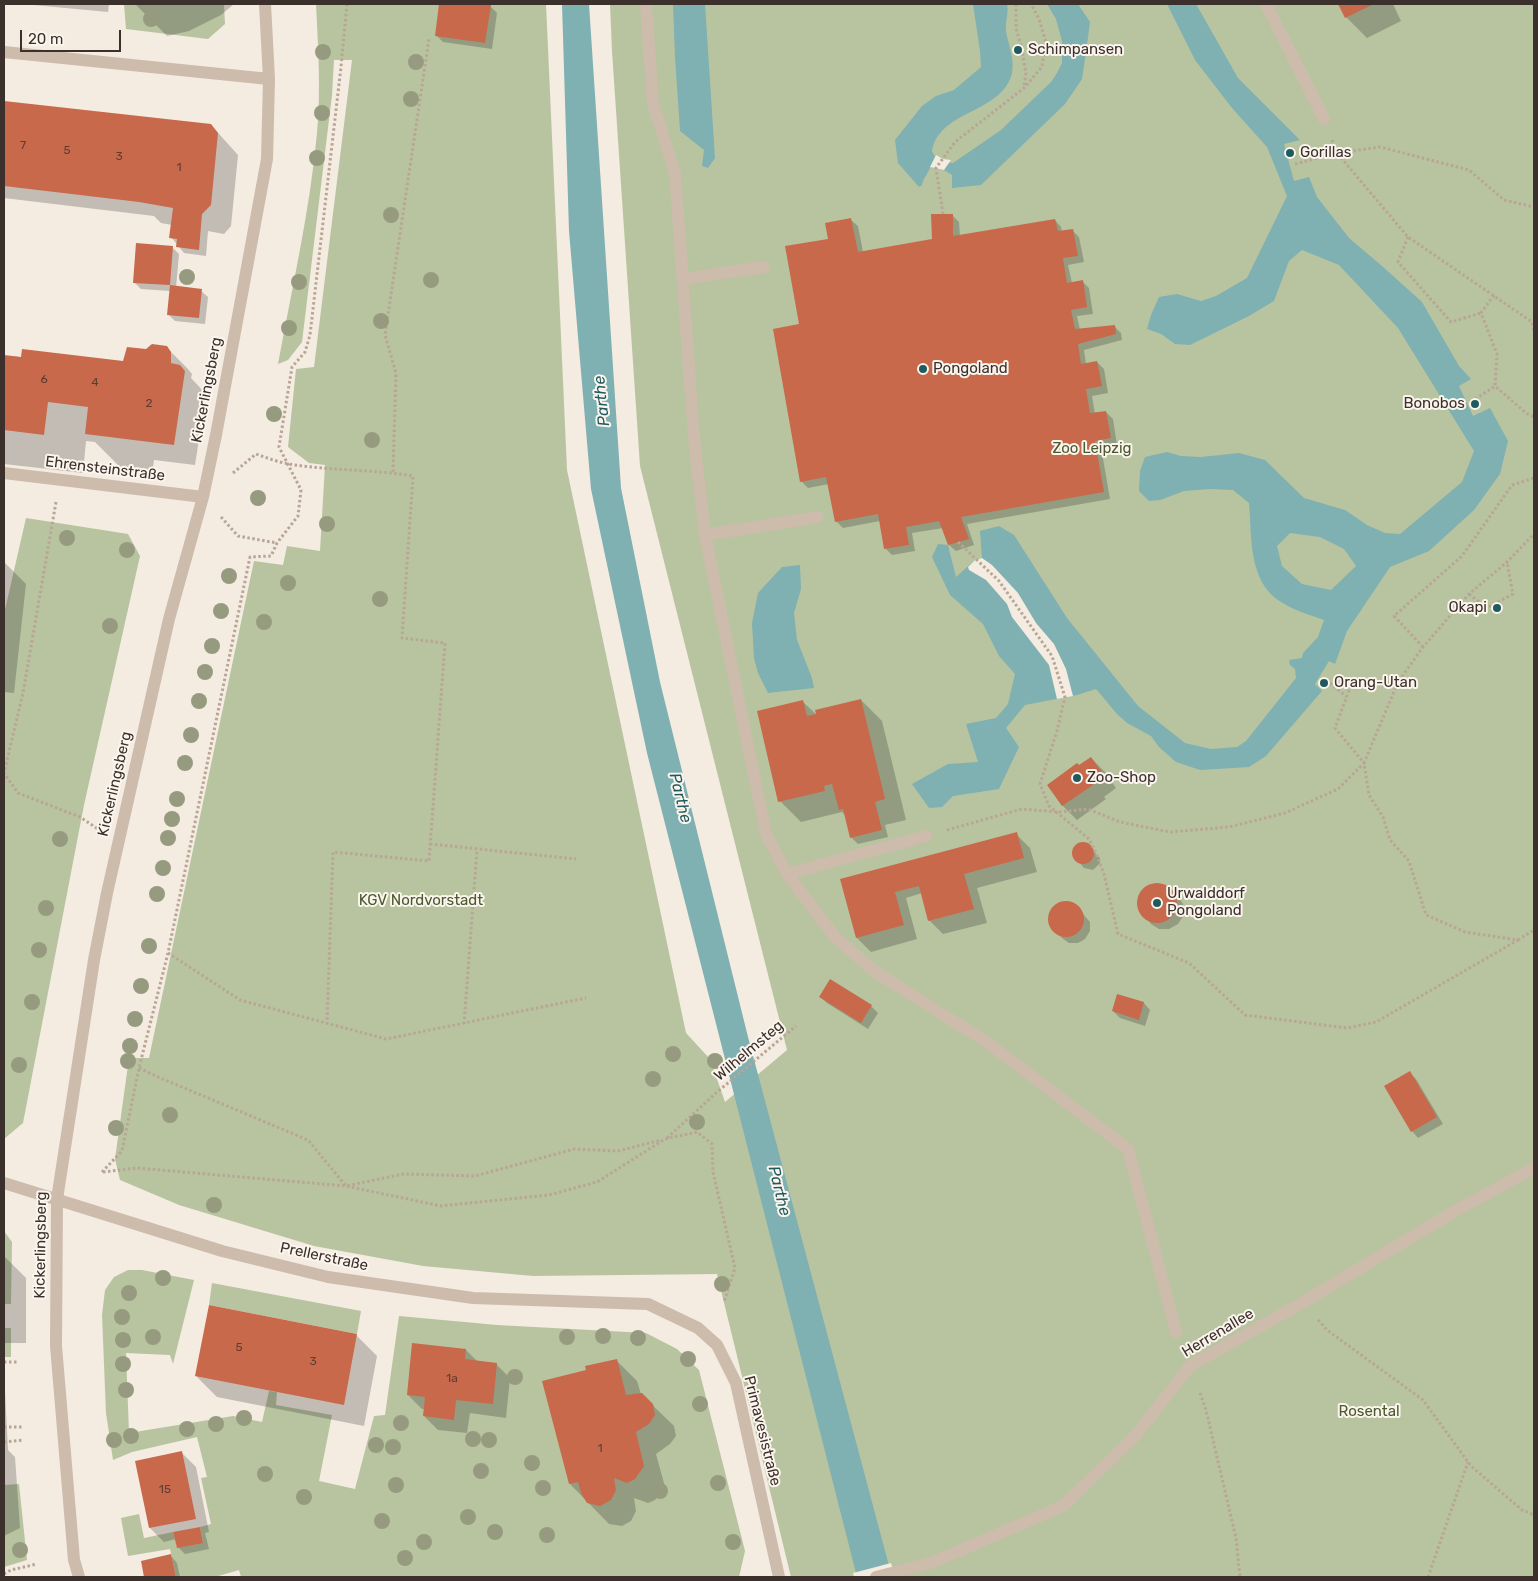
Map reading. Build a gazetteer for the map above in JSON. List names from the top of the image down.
{
  "streets": {
    "street": [
      "Kickerlingsberg",
      "Ehrensteinstraße",
      "Prellerstraße",
      "Herrenallee",
      "Primavesistraße"
    ],
    "path": ["Wilhelmsteg"]
  },
  "crossings": [
    ["Kickerlingsberg", "Ehrensteinstraße"],
    ["Kickerlingsberg", "Prellerstraße"],
    ["Prellerstraße", "Primavesistraße"]
  ],
  "water": ["Parthe"],
  "parks": ["Zoo Leipzig", "KGV Nordvorstadt", "Rosental"],
  "places": [
    "Schimpansen",
    "Gorillas",
    "Pongoland",
    "Bonobos",
    "Okapi",
    "Orang-Utan",
    "Zoo-Shop",
    "Urwalddorf Pongoland"
  ],
  "house_numbers": [
    "7",
    "5",
    "3",
    "1",
    "6",
    "4",
    "2",
    "5",
    "3",
    "1a",
    "1",
    "15"
  ],
  "scale_bar": "20 m"
}
